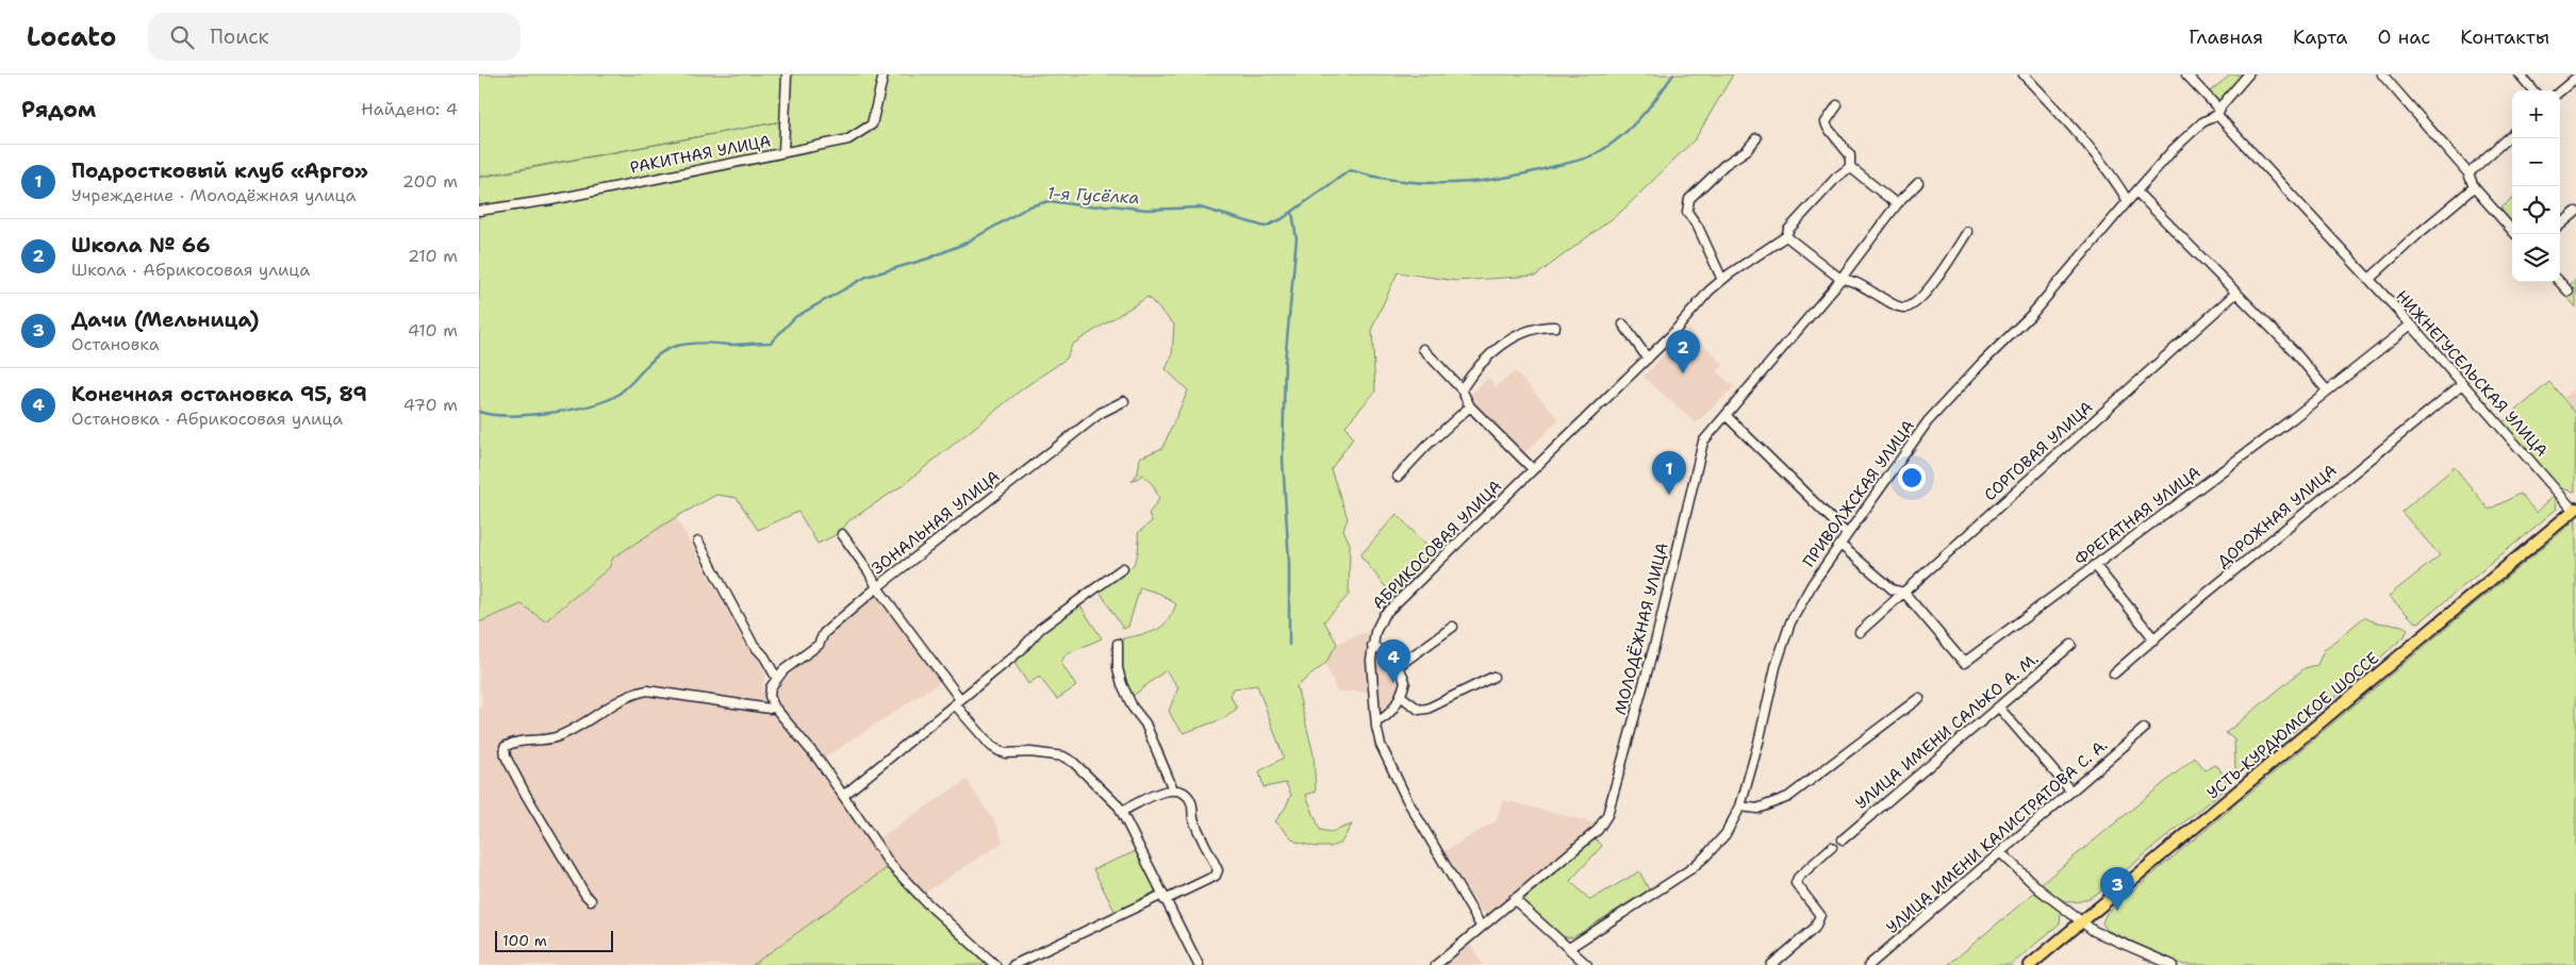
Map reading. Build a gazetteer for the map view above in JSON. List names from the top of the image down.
{
  "streets": {
    "main road": ["УСТЬ-КУРДЮМСКОЕ ШОССЕ"],
    "street": [
      "РАКИТНАЯ УЛИЦА",
      "НИЖНЕГУСЕЛЬСКАЯ УЛИЦА",
      "СОРГОВАЯ УЛИЦА",
      "ПРИВОЛЖСКАЯ УЛИЦА",
      "ФРЕГАТНАЯ УЛИЦА",
      "ДОРОЖНАЯ УЛИЦА",
      "ЗОНАЛЬНАЯ УЛИЦА",
      "АБРИКОСОВАЯ УЛИЦА",
      "МОЛОДЁЖНАЯ УЛИЦА",
      "УЛИЦА ИМЕНИ САЛЬКО А. М.",
      "УЛИЦА ИМЕНИ КАЛИСТРАТОВА С. А."
    ]
  },
  "crossings": [
    ["НИЖНЕГУСЕЛЬСКАЯ УЛИЦА", "ПРИВОЛЖСКАЯ УЛИЦА"],
    ["НИЖНЕГУСЕЛЬСКАЯ УЛИЦА", "ФРЕГАТНАЯ УЛИЦА"],
    ["НИЖНЕГУСЕЛЬСКАЯ УЛИЦА", "ДОРОЖНАЯ УЛИЦА"],
    ["НИЖНЕГУСЕЛЬСКАЯ УЛИЦА", "УСТЬ-КУРДЮМСКОЕ ШОССЕ"],
    ["СОРГОВАЯ УЛИЦА", "ФРЕГАТНАЯ УЛИЦА"],
    ["АБРИКОСОВАЯ УЛИЦА", "МОЛОДЁЖНАЯ УЛИЦА"]
  ],
  "water": ["1-я Гусёлка"],
  "scale_bar": "100 m",
  "page": {
    "header": "Locato",
    "search": "Поиск",
    "nav": [
      "Главная",
      "Карта",
      "О нас",
      "Контакты"
    ],
    "heading": ["Рядом", "Найдено: 4"],
    "map_buttons": ["+", "−"],
    "list": [
      {
        "mark": "1",
        "name": "Подростковый клуб «Арго»",
        "note": "Учреждение · Молодёжная улица",
        "value": "200 m"
      },
      {
        "mark": "2",
        "name": "Школа № 66",
        "note": "Школа · Абрикосовая улица",
        "value": "210 m"
      },
      {
        "mark": "3",
        "name": "Дачи (Мельница)",
        "note": "Остановка",
        "value": "410 m"
      },
      {
        "mark": "4",
        "name": "Конечная остановка 95, 89",
        "note": "Остановка · Абрикосовая улица",
        "value": "470 m"
      }
    ],
    "pins": [
      "2",
      "1",
      "4",
      "3"
    ],
    "scale": "100 m"
  }
}
